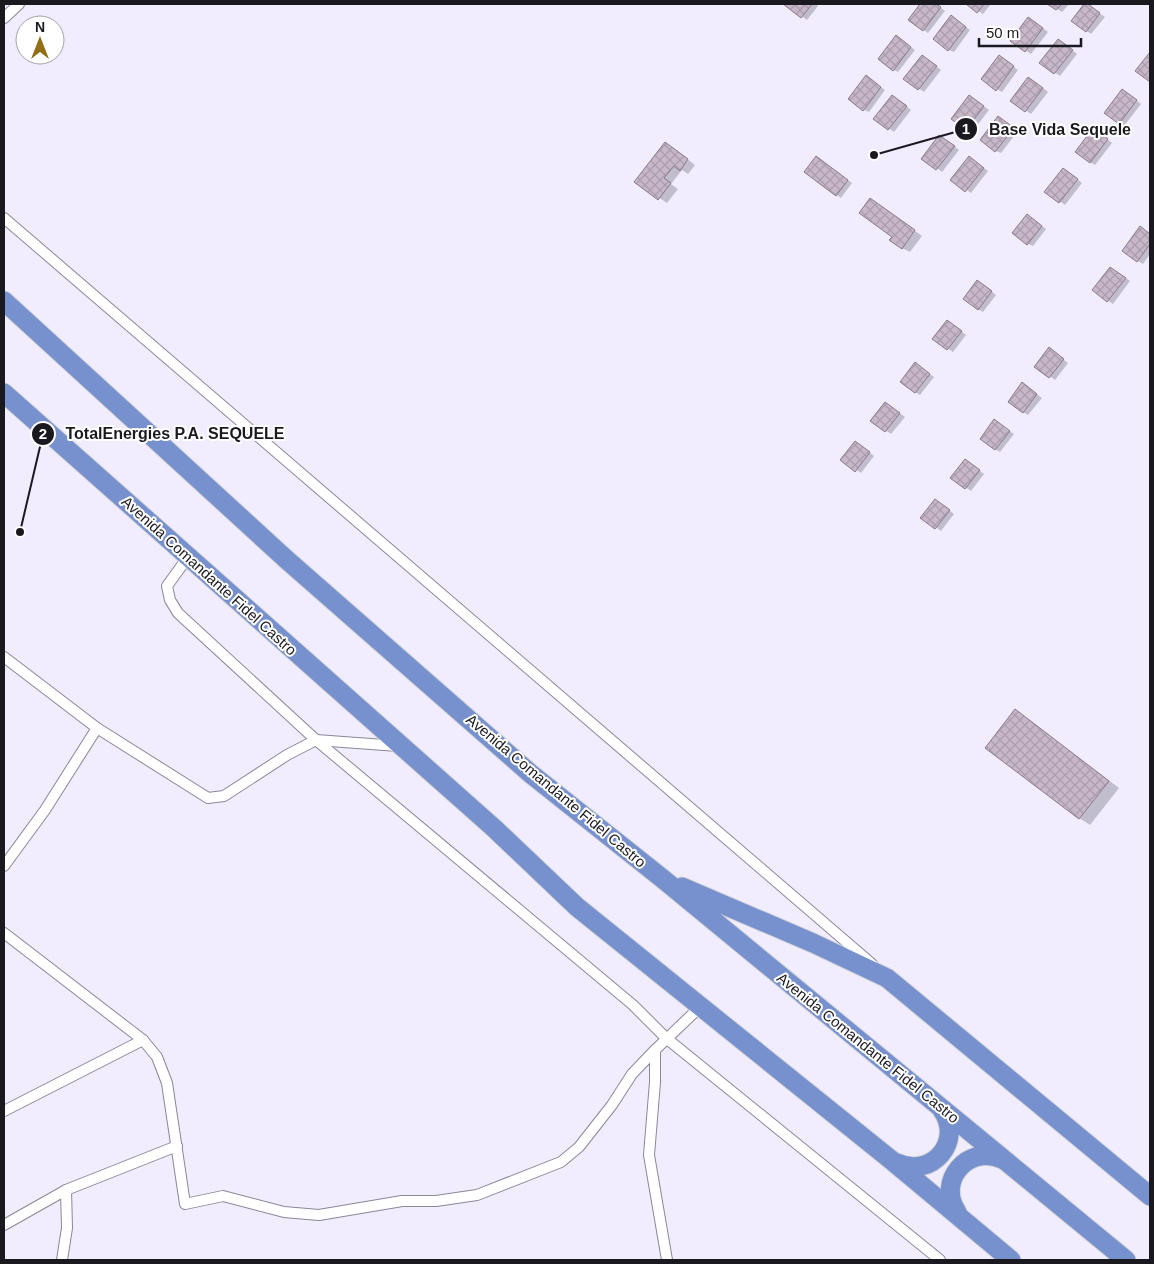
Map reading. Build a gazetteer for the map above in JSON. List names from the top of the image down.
{
  "streets": {
    "highway": ["Avenida Comandante Fidel Castro"]
  },
  "places": ["Base Vida Sequele", "TotalEnergies P.A. SEQUELE"],
  "scale_bar": "50 m",
  "north": "top"
}
